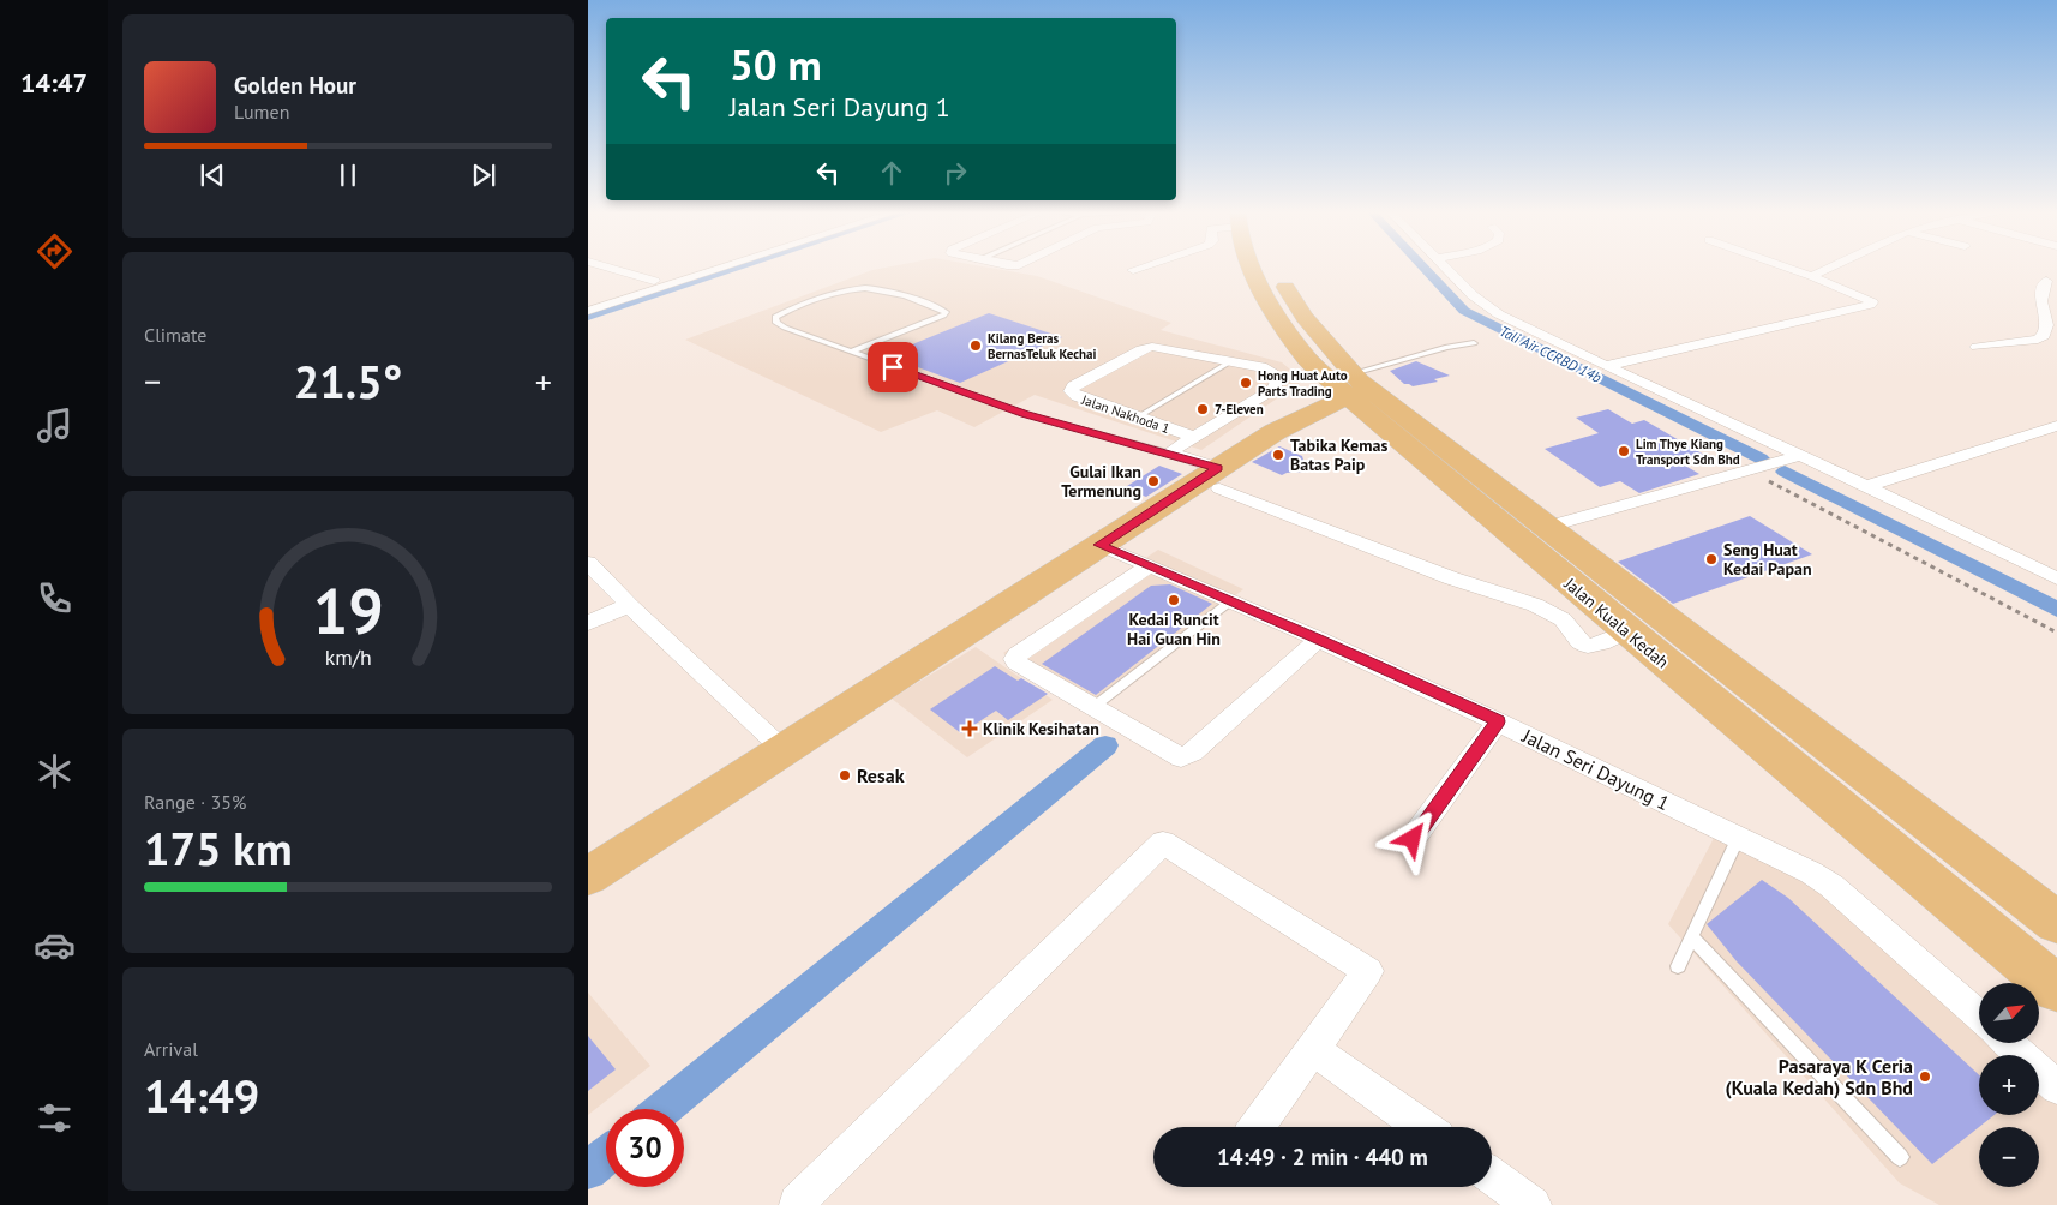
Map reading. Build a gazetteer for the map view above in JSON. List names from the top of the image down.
{
  "streets": {
    "main road": ["Jalan Kuala Kedah"],
    "street": ["Jalan Nakhoda 1", "Jalan Seri Dayung 1"]
  },
  "water": ["Tali Air CCRBD 14b"],
  "places": {
    "other": [
      "Kilang Beras BernasTeluk Kechai",
      "Hong Huat Auto Parts Trading",
      "7-Eleven",
      "Lim Thye Kiang Transport Sdn Bhd",
      "Tabika Kemas Batas Paip",
      "Gulai Ikan Termenung",
      "Seng Huat Kedai Papan",
      "Kedai Runcit Hai Guan Hin",
      "Resak",
      "Pasaraya K Ceria (Kuala Kedah) Sdn Bhd"
    ],
    "health": ["Klinik Kesihatan"]
  },
  "north": "top right",
  "page": {
    "tabs": "14:47",
    "turn": ["50 m", "Jalan Seri Dayung 1"],
    "song": ["Golden Hour", "Lumen"],
    "tile": [
      "Climate",
      ["Range · 35%", "175 km"],
      ["Arrival", "14:49"]
    ],
    "heat": ["−", "21.5°", "+"],
    "map_buttons": ["+", "−"],
    "limit": "30",
    "trip": "14:49 · 2 min · 440 m",
    "gauge": ["19", "km/h"]
  }
}
